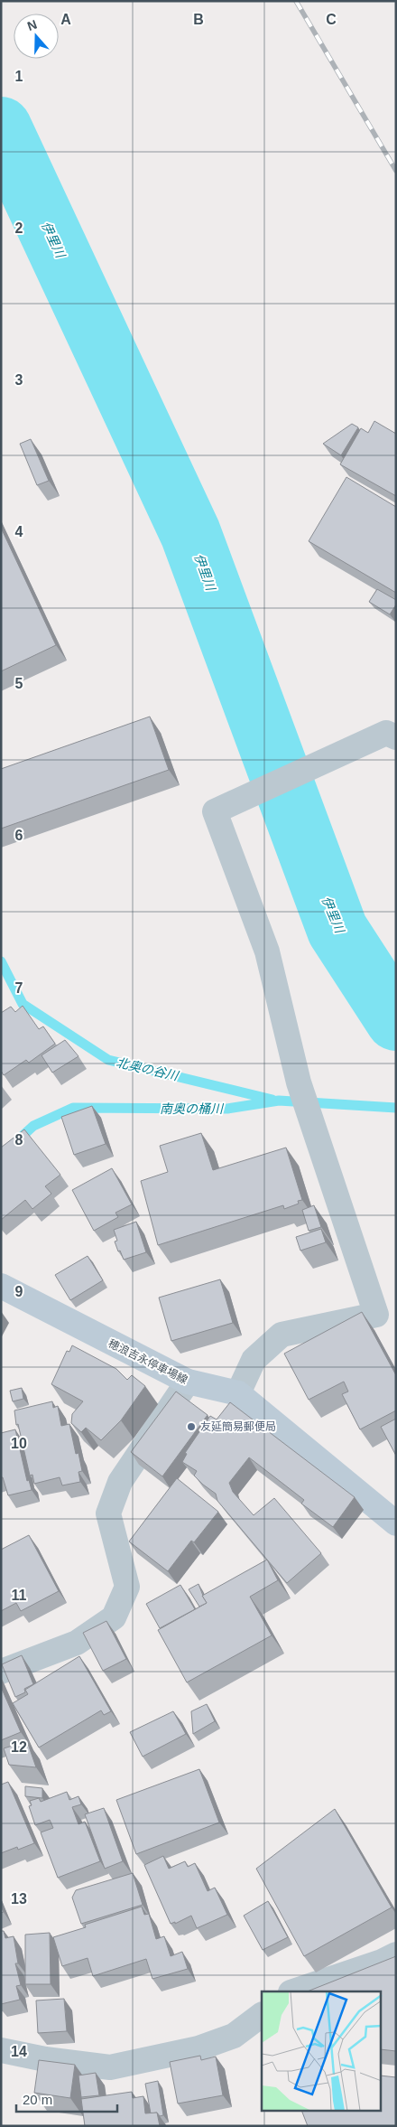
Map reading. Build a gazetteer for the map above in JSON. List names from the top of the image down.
{
  "streets": {
    "main road": ["穂浪吉永停車場線"]
  },
  "water": ["伊里川", "北奥の谷川", "南奥の桶川"],
  "places": ["友延簡易郵便局"],
  "scale_bar": "20 m",
  "north": "top",
  "grid": {
    "columns": ["A", "B", "C"],
    "rows": [
      "1",
      "2",
      "3",
      "4",
      "5",
      "6",
      "7",
      "8",
      "9",
      "10",
      "11",
      "12",
      "13",
      "14"
    ]
  }
}
